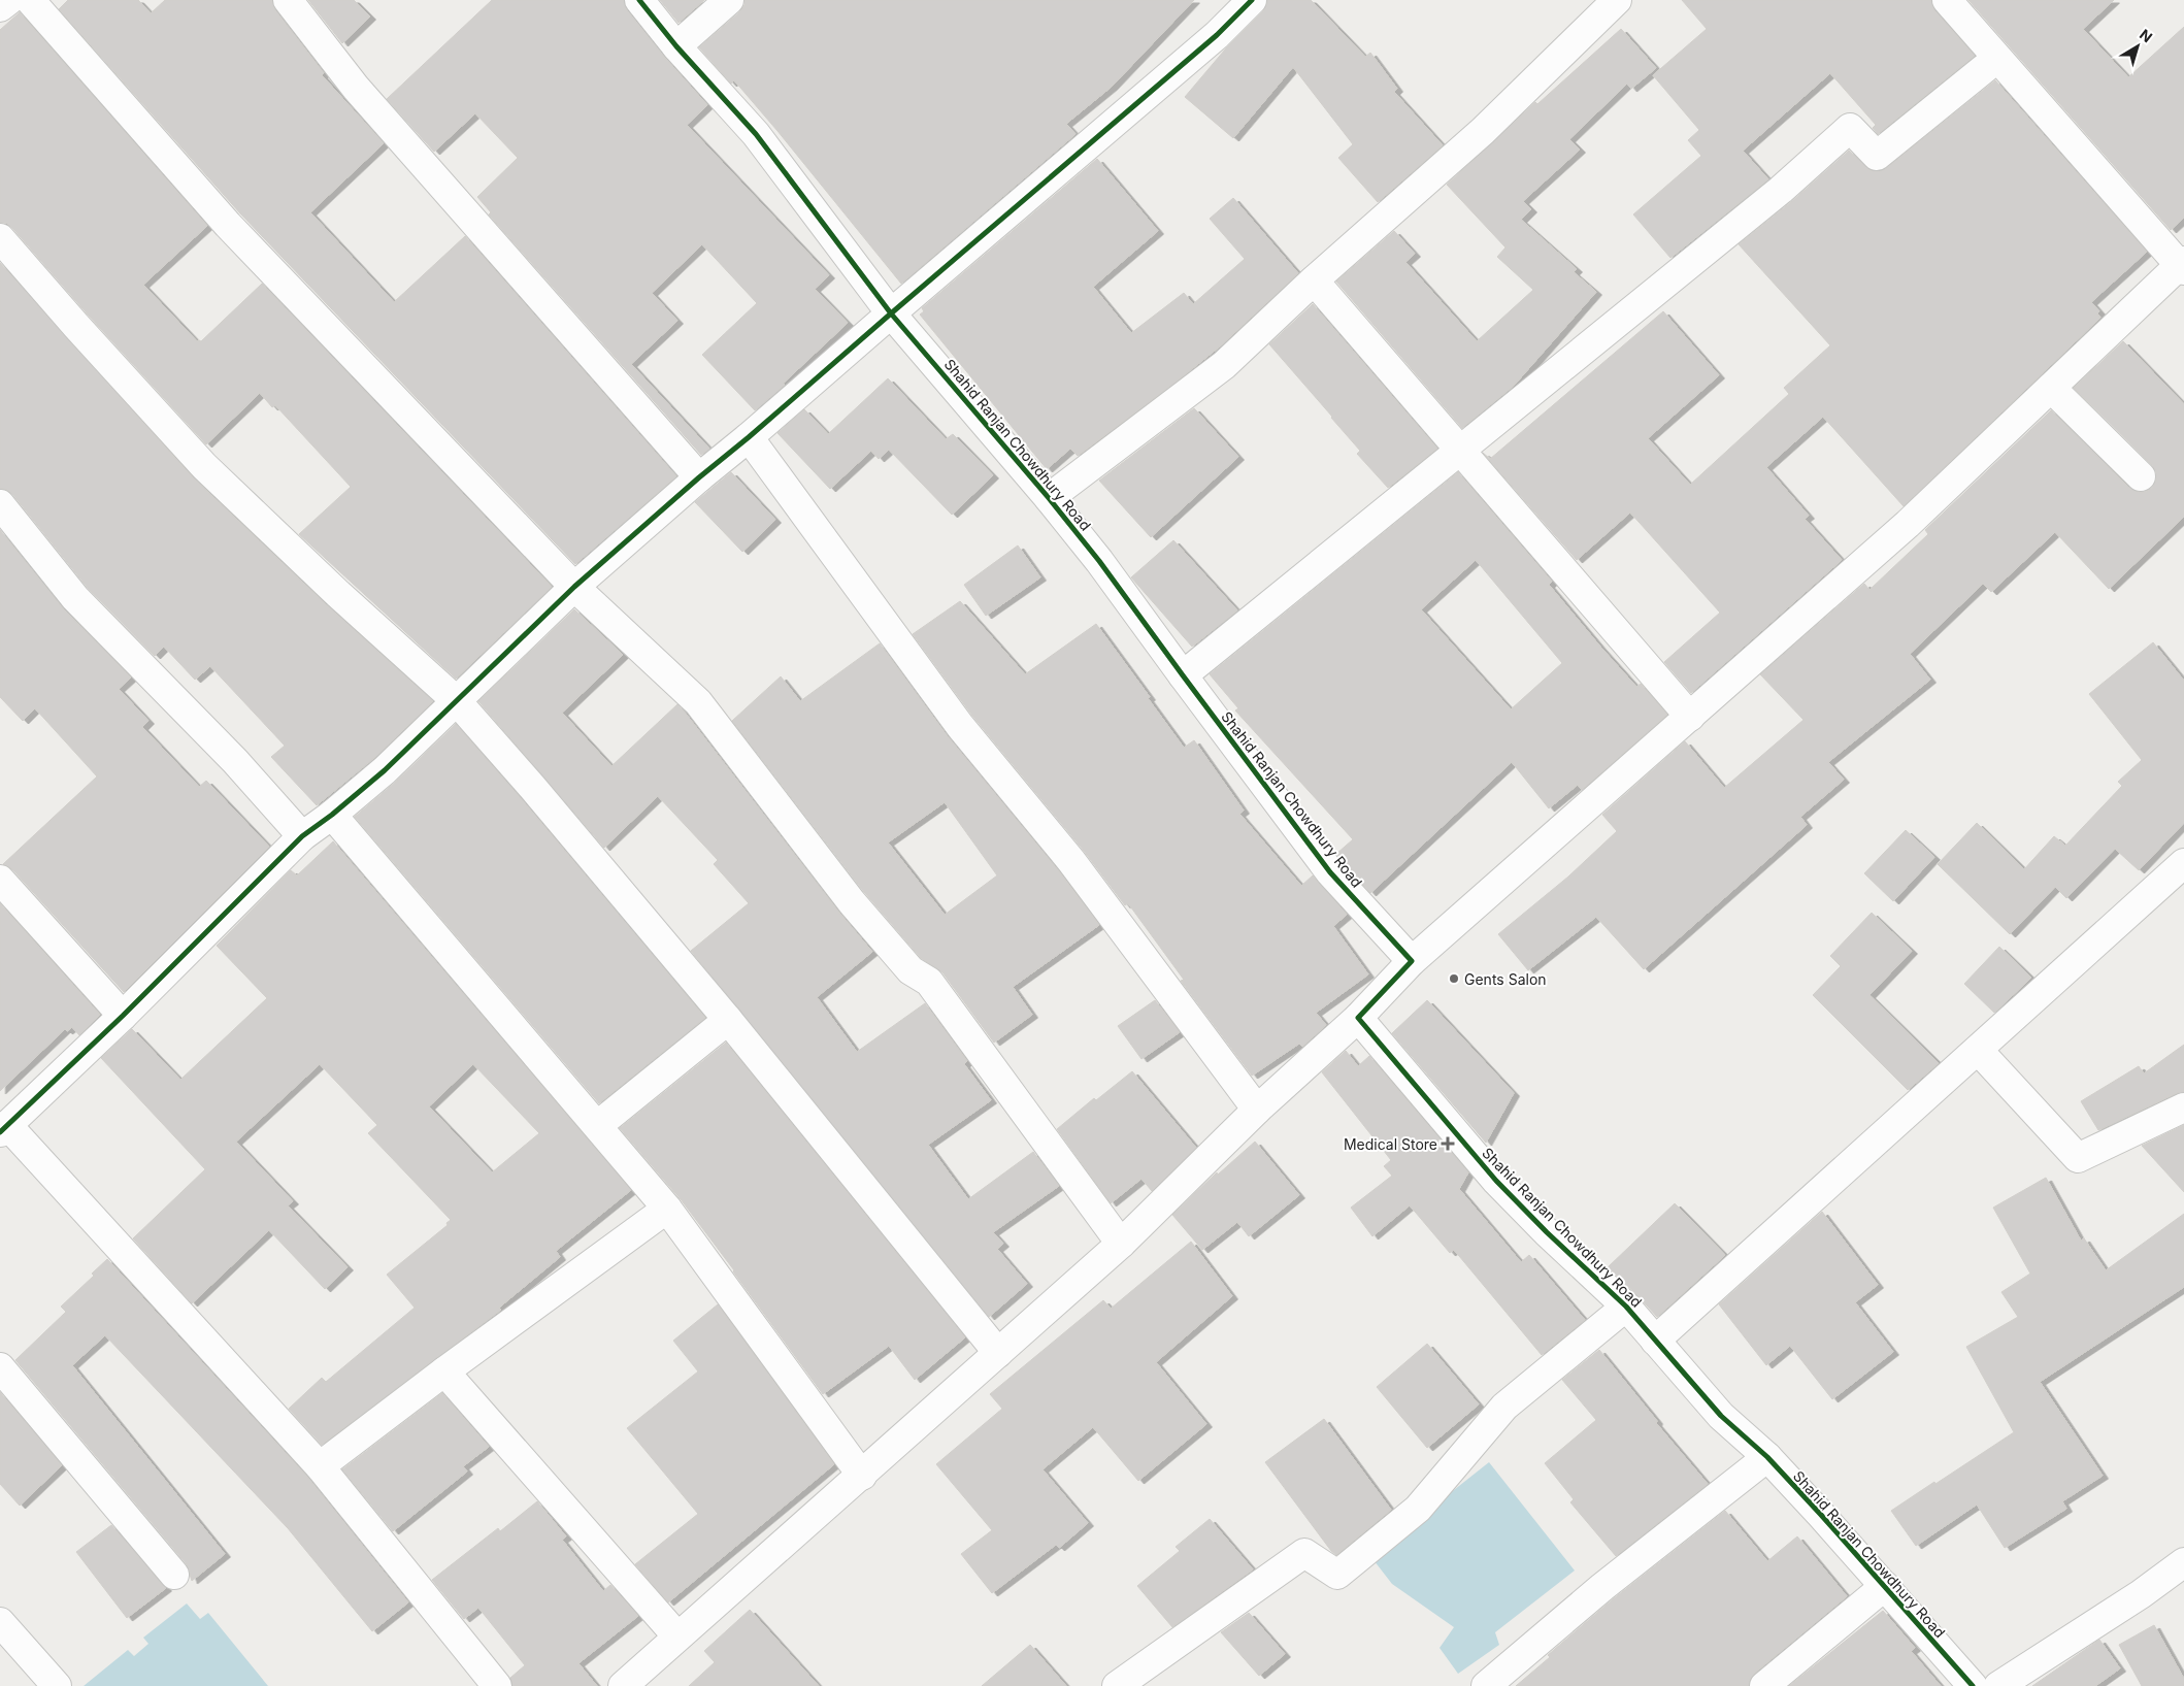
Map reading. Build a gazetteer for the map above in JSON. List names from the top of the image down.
{
  "streets": {
    "street": ["Shahid Ranjan Chowdhury Road"]
  },
  "places": {
    "other": ["Gents Salon"],
    "health": ["Medical Store"]
  },
  "north": "top right"
}
